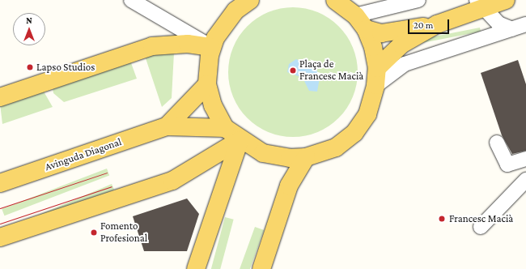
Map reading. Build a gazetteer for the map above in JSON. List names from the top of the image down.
{
  "streets": {
    "main road": ["Avinguda Diagonal"]
  },
  "places": [
    "Lapso Studios",
    "Plaça de Francesc Macià",
    "Francesc Macià",
    "Fomento Profesional"
  ],
  "scale_bar": "20 m",
  "north": "top"
}
